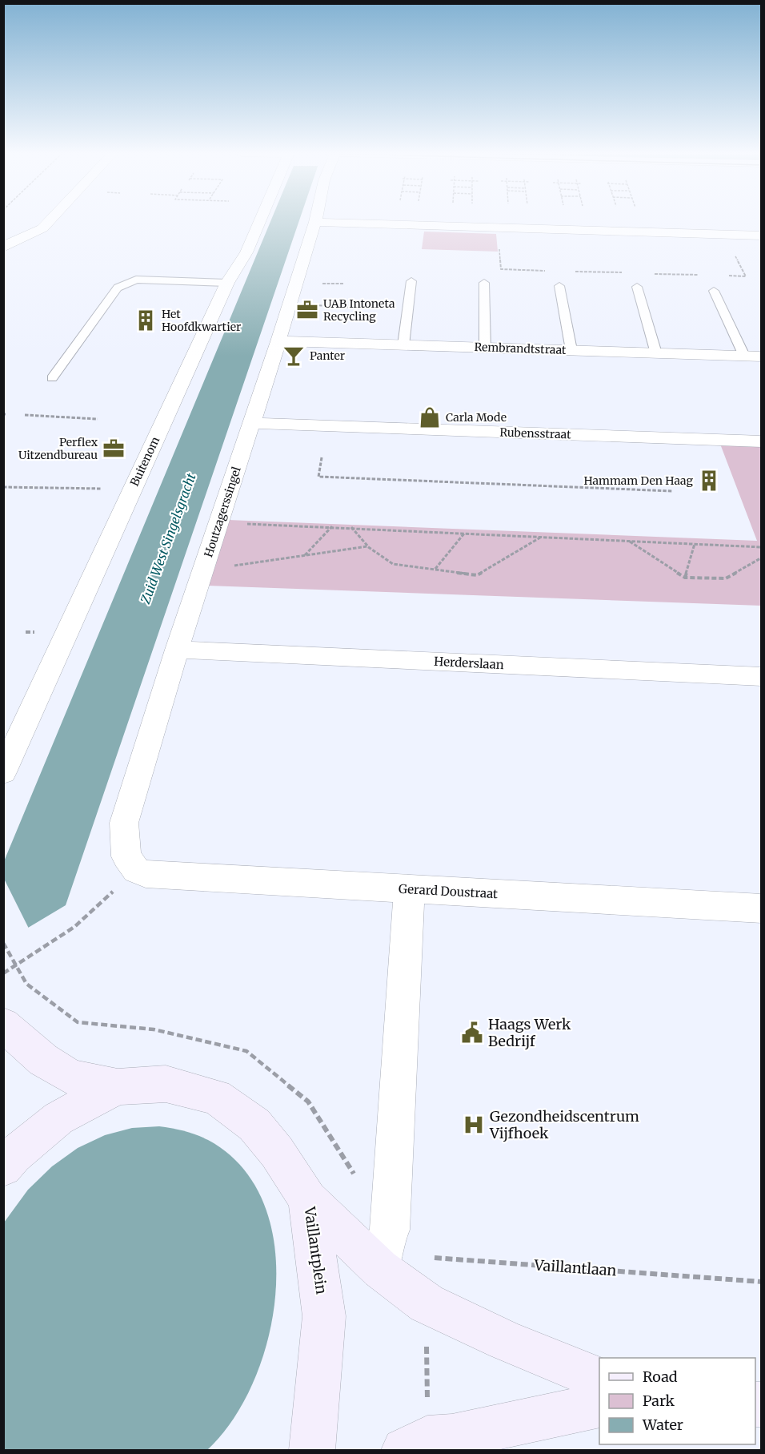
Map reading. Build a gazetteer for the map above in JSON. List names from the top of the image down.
{
  "streets": {
    "main road": ["Vaillantplein"],
    "street": [
      "Rembrandtstraat",
      "Rubensstraat",
      "Buitenom",
      "Houtzagerssingel",
      "Herderslaan",
      "Gerard Doustraat"
    ],
    "path": ["Vaillantlaan"]
  },
  "crossings": [
    ["Rembrandtstraat", "Houtzagerssingel"],
    ["Rubensstraat", "Houtzagerssingel"],
    ["Houtzagerssingel", "Herderslaan"],
    ["Houtzagerssingel", "Gerard Doustraat"]
  ],
  "water": ["Zuid West Singelsgracht"],
  "places": {
    "office": ["UAB Intoneta Recycling", "Perflex Uitzendbureau"],
    "building": ["Het Hoofdkwartier", "Hammam Den Haag"],
    "bar": ["Panter"],
    "shop": ["Carla Mode"],
    "public building": ["Haags Werk Bedrijf"],
    "hospital": ["Gezondheidscentrum Vijfhoek"]
  },
  "legend": ["Road", "Park", "Water"]
}
